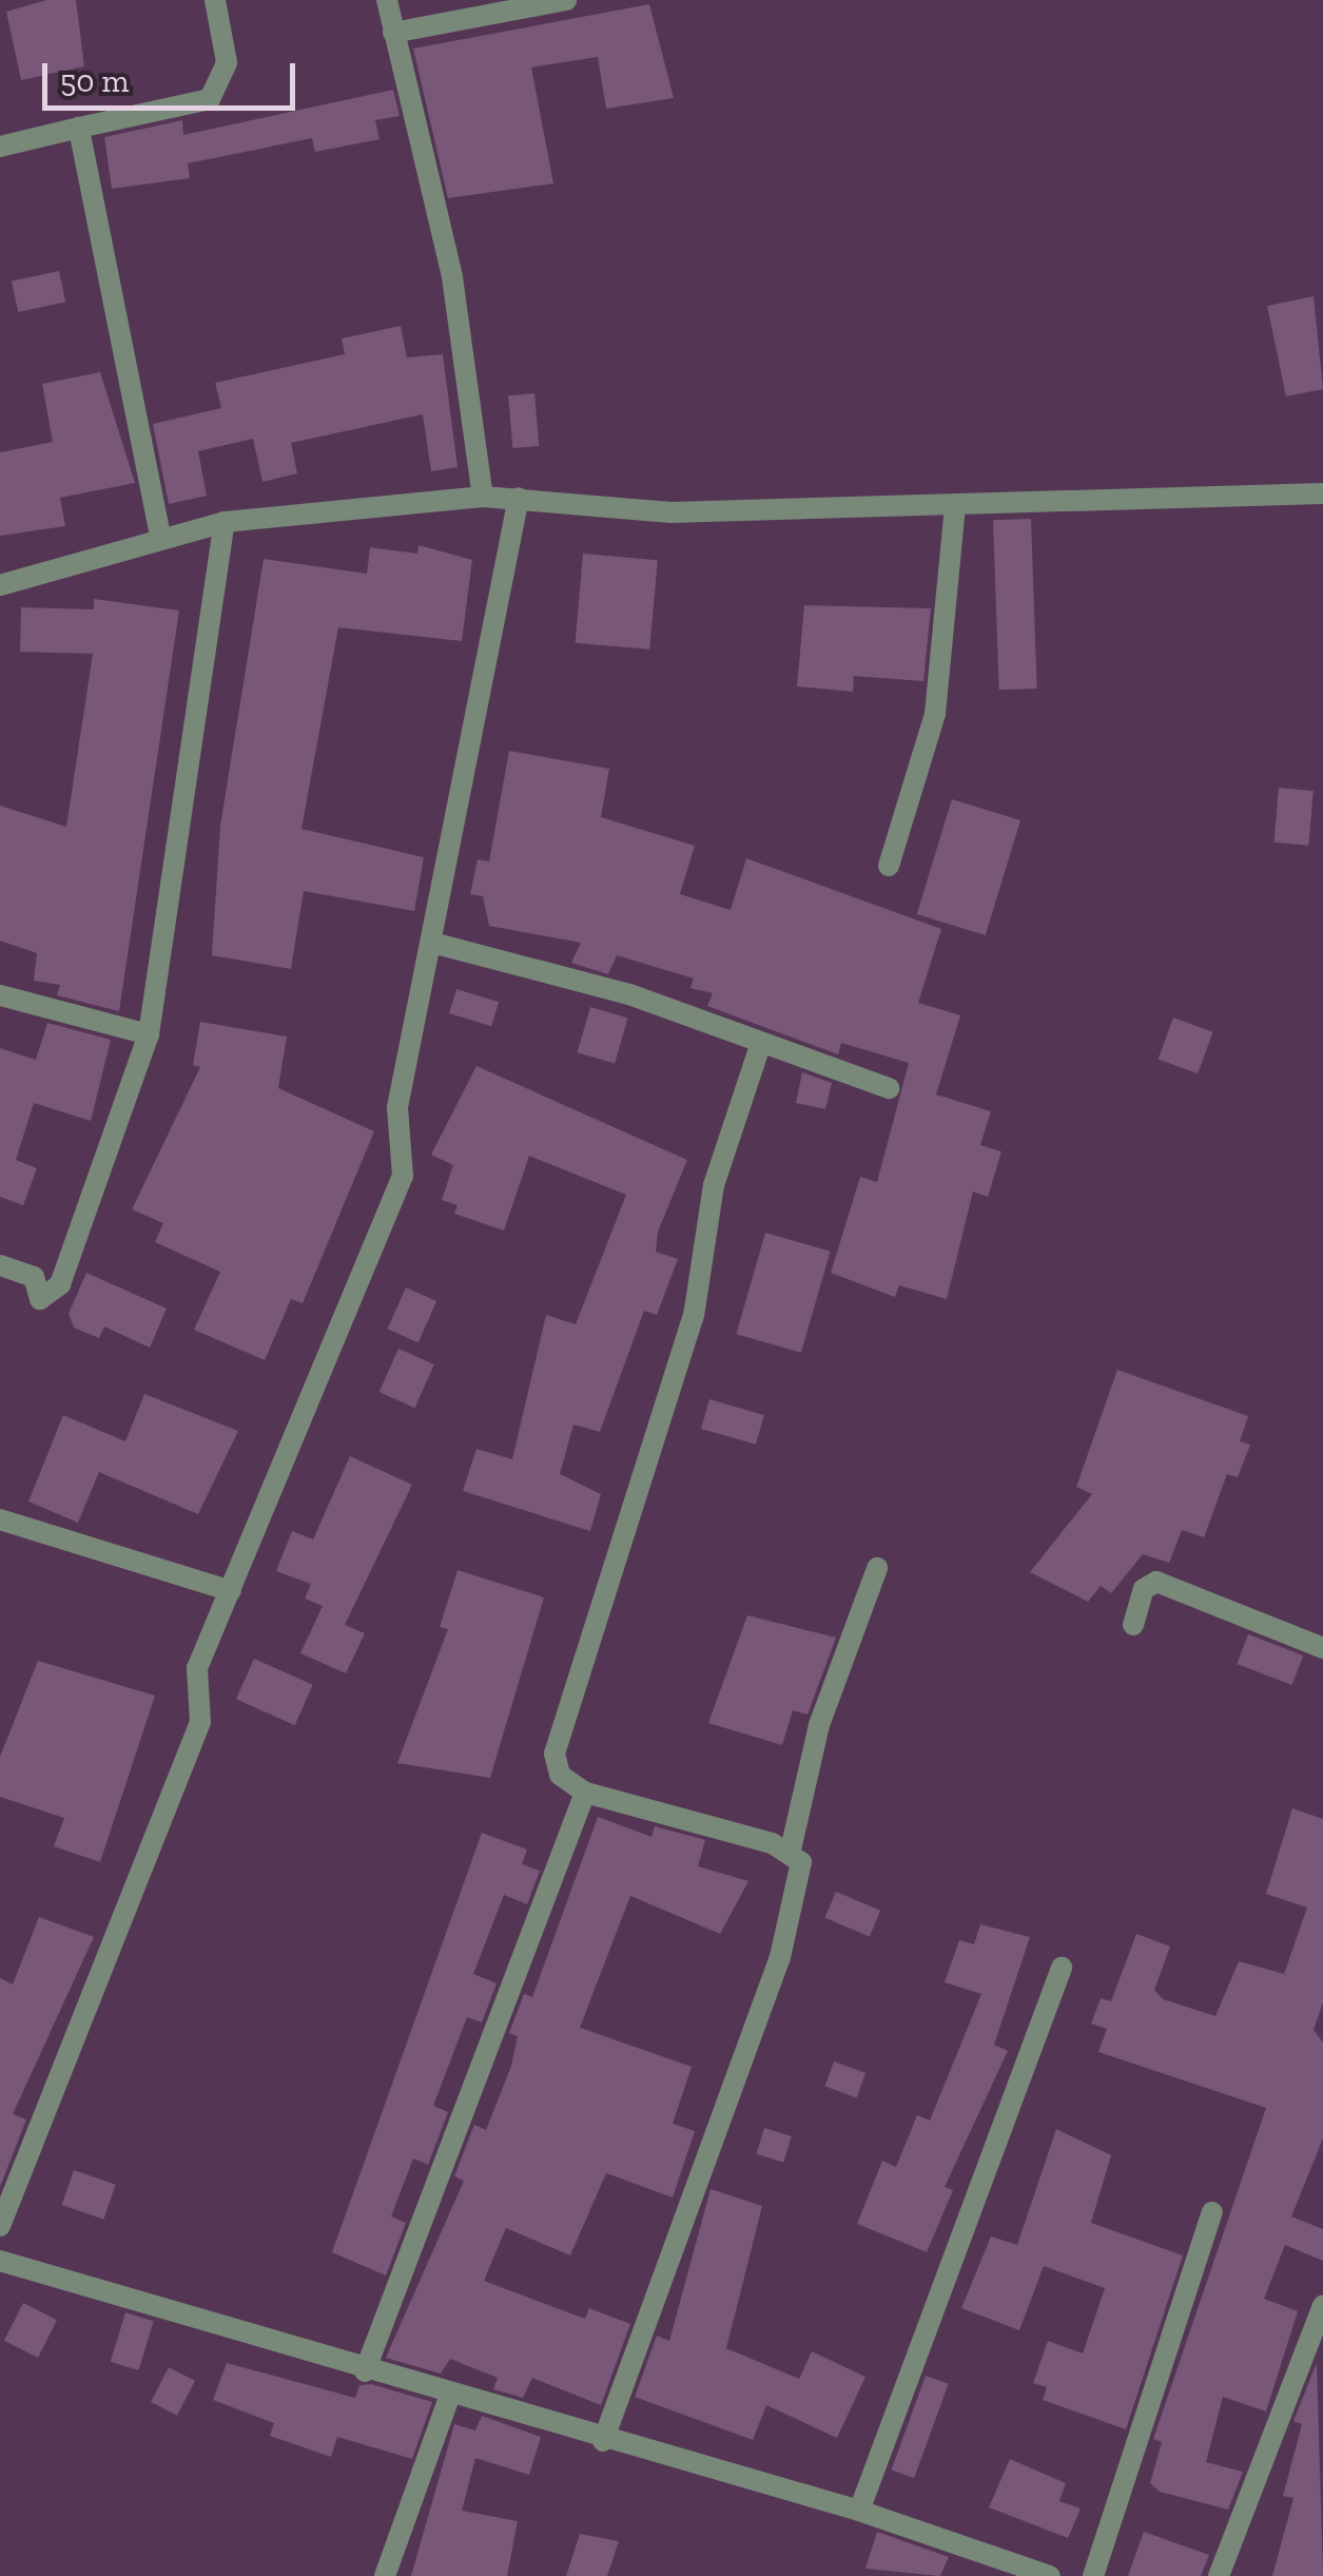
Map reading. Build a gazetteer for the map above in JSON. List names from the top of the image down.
{
  "scale_bar": "50 m"
}
